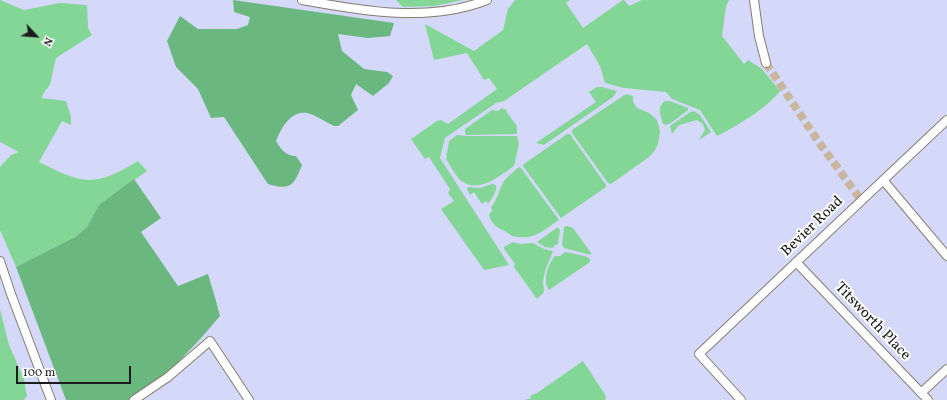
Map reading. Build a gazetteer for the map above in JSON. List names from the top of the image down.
{
  "streets": {
    "street": ["Bevier Road", "Titsworth Place"]
  },
  "crossings": [
    ["Bevier Road", "Titsworth Place"]
  ],
  "scale_bar": "100 m",
  "north": "bottom right"
}
